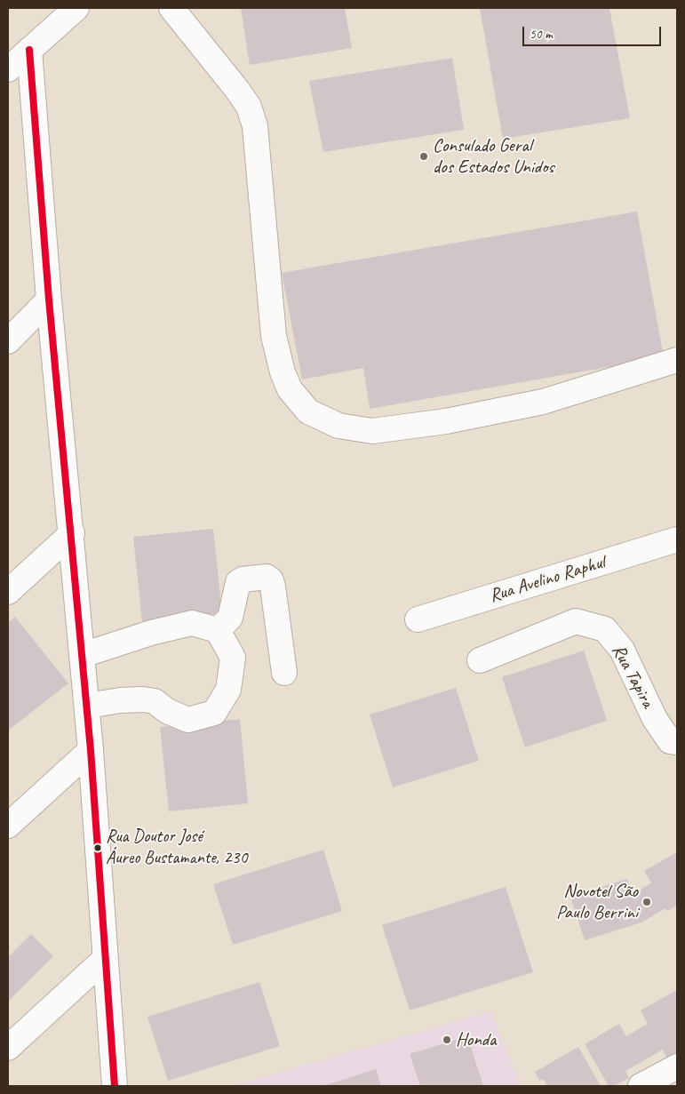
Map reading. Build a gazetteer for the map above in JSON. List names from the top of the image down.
{
  "streets": {
    "street": ["Rua Avelino Raphul", "Rua Tapira"]
  },
  "places": [
    "Consulado Geral dos Estados Unidos",
    "Rua Doutor José Áureo Bustamante, 230",
    "Novotel São Paulo Berrini",
    "Honda"
  ],
  "scale_bar": "50 m"
}
